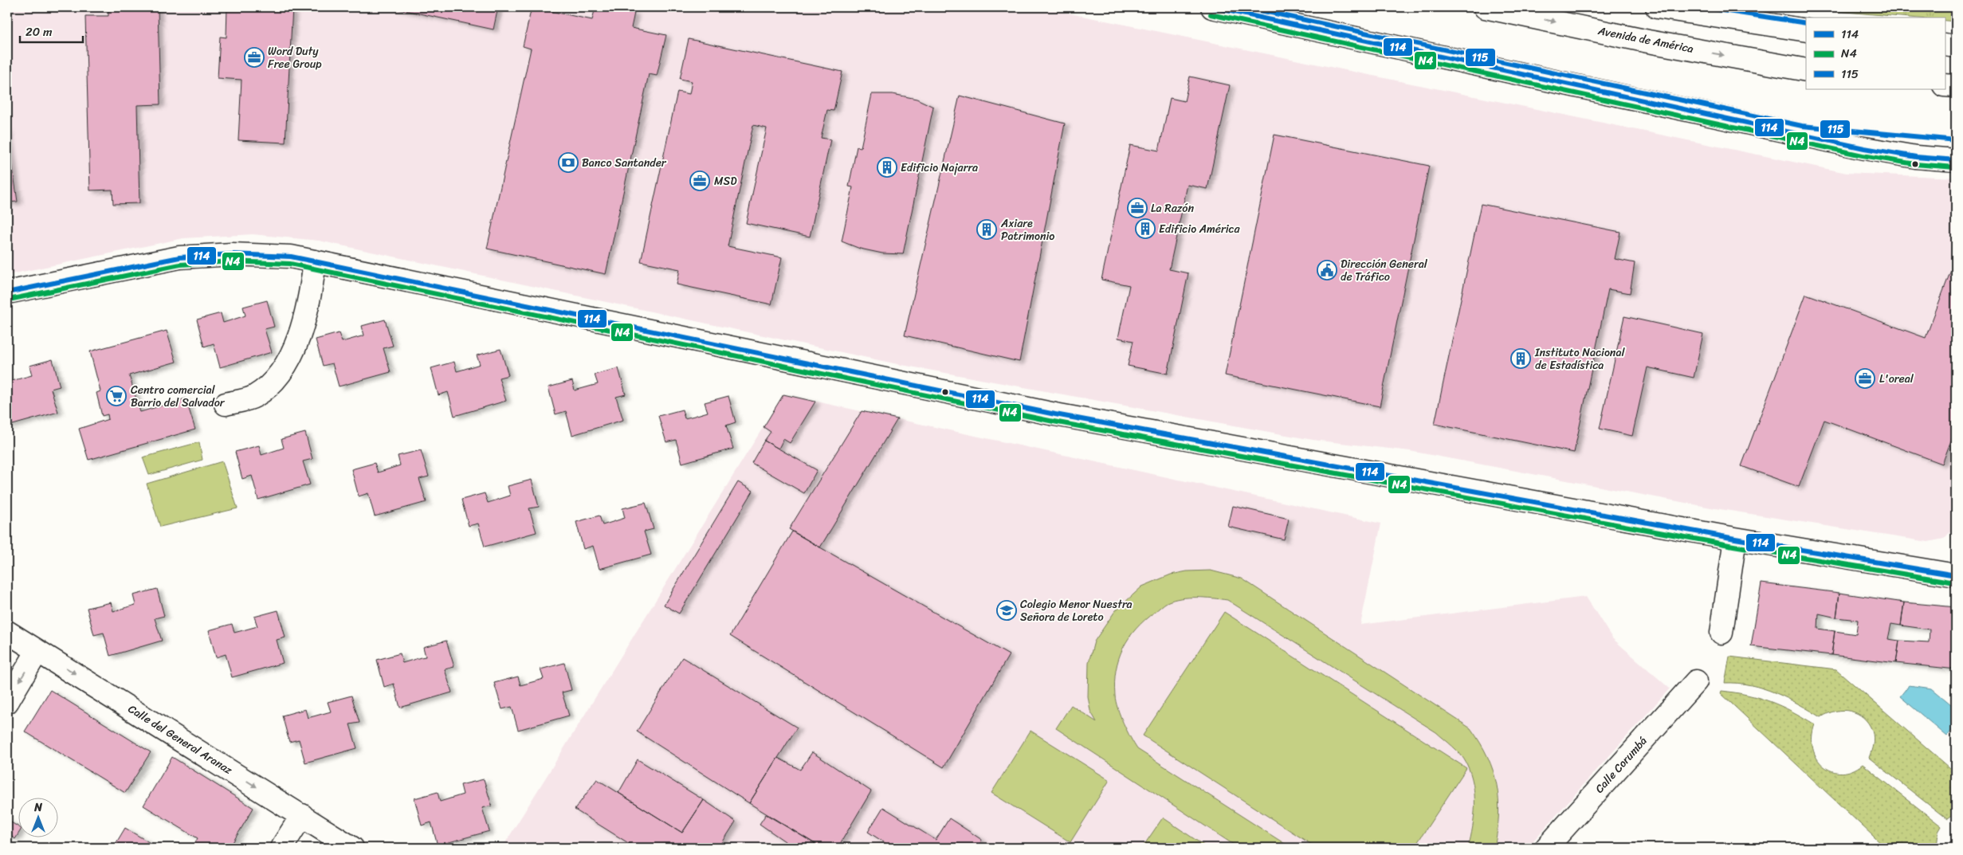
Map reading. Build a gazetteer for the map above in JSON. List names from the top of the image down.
{
  "streets": {
    "main road": ["Avenida de América", "Calle del General Aranaz", "Calle Corumbá"]
  },
  "one_way": ["Calle del General Aranaz"],
  "places": {
    "office": [
      "Word Duty Free Group",
      "MSD",
      "La Razón",
      "L'oreal"
    ],
    "bank": ["Banco Santander"],
    "building": [
      "Edificio Najarra",
      "Edificio América",
      "Axiare Patrimonio",
      "Instituto Nacional de Estadística"
    ],
    "public building": ["Dirección General de Tráfico"],
    "supermarket": ["Centro comercial Barrio del Salvador"],
    "school or university": ["Colegio Menor Nuestra Señora de Loreto"]
  },
  "lines": ["transit line 114", "transit line 115", "transit line N4"],
  "legend": ["114", "N4", "115"],
  "scale_bar": "20 m",
  "north": "top"
}
